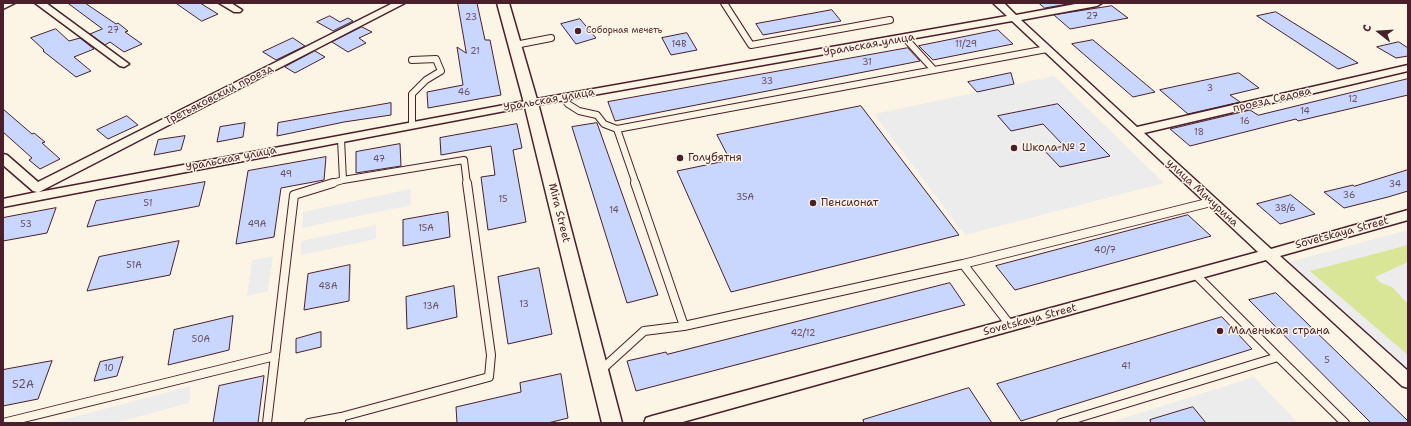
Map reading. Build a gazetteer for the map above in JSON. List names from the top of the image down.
{
  "streets": {
    "street": [
      "Уральская улица",
      "Третьяковский проезд",
      "проезд Седова",
      "улица Мичурина",
      "Mira Street",
      "Sovetskaya Street"
    ]
  },
  "crossings": [
    ["Уральская улица", "Третьяковский проезд"],
    ["Уральская улица", "улица Мичурина"],
    ["Уральская улица", "Mira Street"],
    ["проезд Седова", "улица Мичурина"],
    ["улица Мичурина", "Sovetskaya Street"]
  ],
  "places": [
    "Соборная мечеть",
    "Школа № 2",
    "Голубятня",
    "Пенсионат",
    "Маленькая страна"
  ],
  "house_numbers": [
    "27",
    "23",
    "27",
    "14В",
    "11/29",
    "21",
    "31",
    "33",
    "3",
    "46",
    "12",
    "14",
    "16",
    "18",
    "47",
    "49",
    "34",
    "36",
    "35А",
    "15",
    "51",
    "38/6",
    "14",
    "53",
    "49А",
    "15А",
    "40/7",
    "51А",
    "48А",
    "13",
    "13А",
    "42/12",
    "50А",
    "5",
    "41",
    "10",
    "52А"
  ],
  "north": "left"
}
